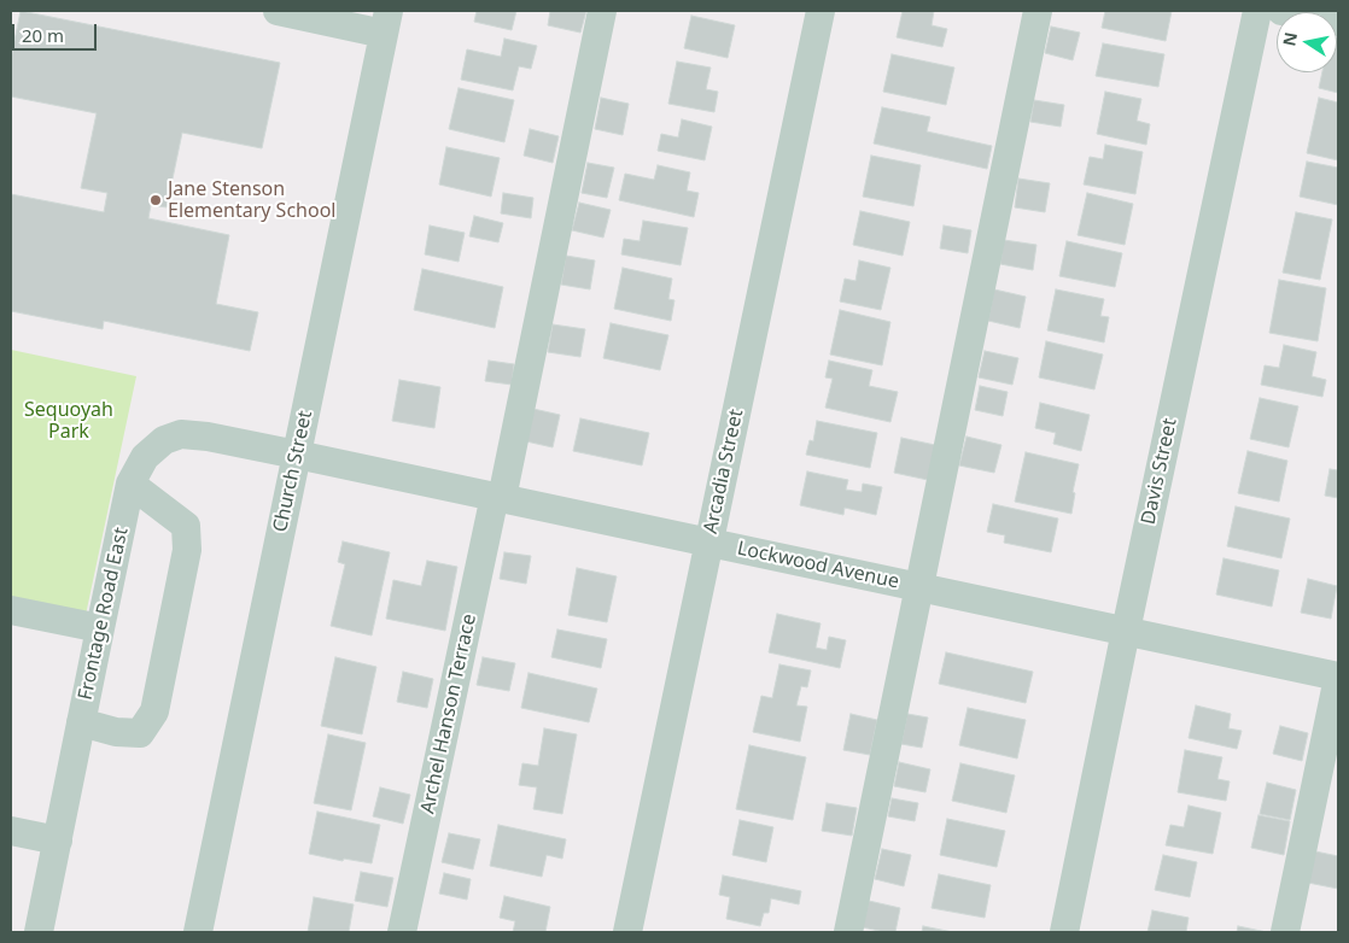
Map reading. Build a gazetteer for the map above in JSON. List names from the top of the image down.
{
  "streets": {
    "street": [
      "Church Street",
      "Arcadia Street",
      "Davis Street",
      "Lockwood Avenue",
      "Frontage Road East",
      "Archel Hanson Terrace"
    ]
  },
  "crossings": [
    ["Church Street", "Lockwood Avenue"],
    ["Church Street", "Frontage Road East"],
    ["Arcadia Street", "Lockwood Avenue"],
    ["Davis Street", "Lockwood Avenue"],
    ["Lockwood Avenue", "Frontage Road East"],
    ["Lockwood Avenue", "Archel Hanson Terrace"]
  ],
  "parks": ["Sequoyah Park"],
  "places": ["Jane Stenson Elementary School"],
  "scale_bar": "20 m",
  "north": "left"
}
